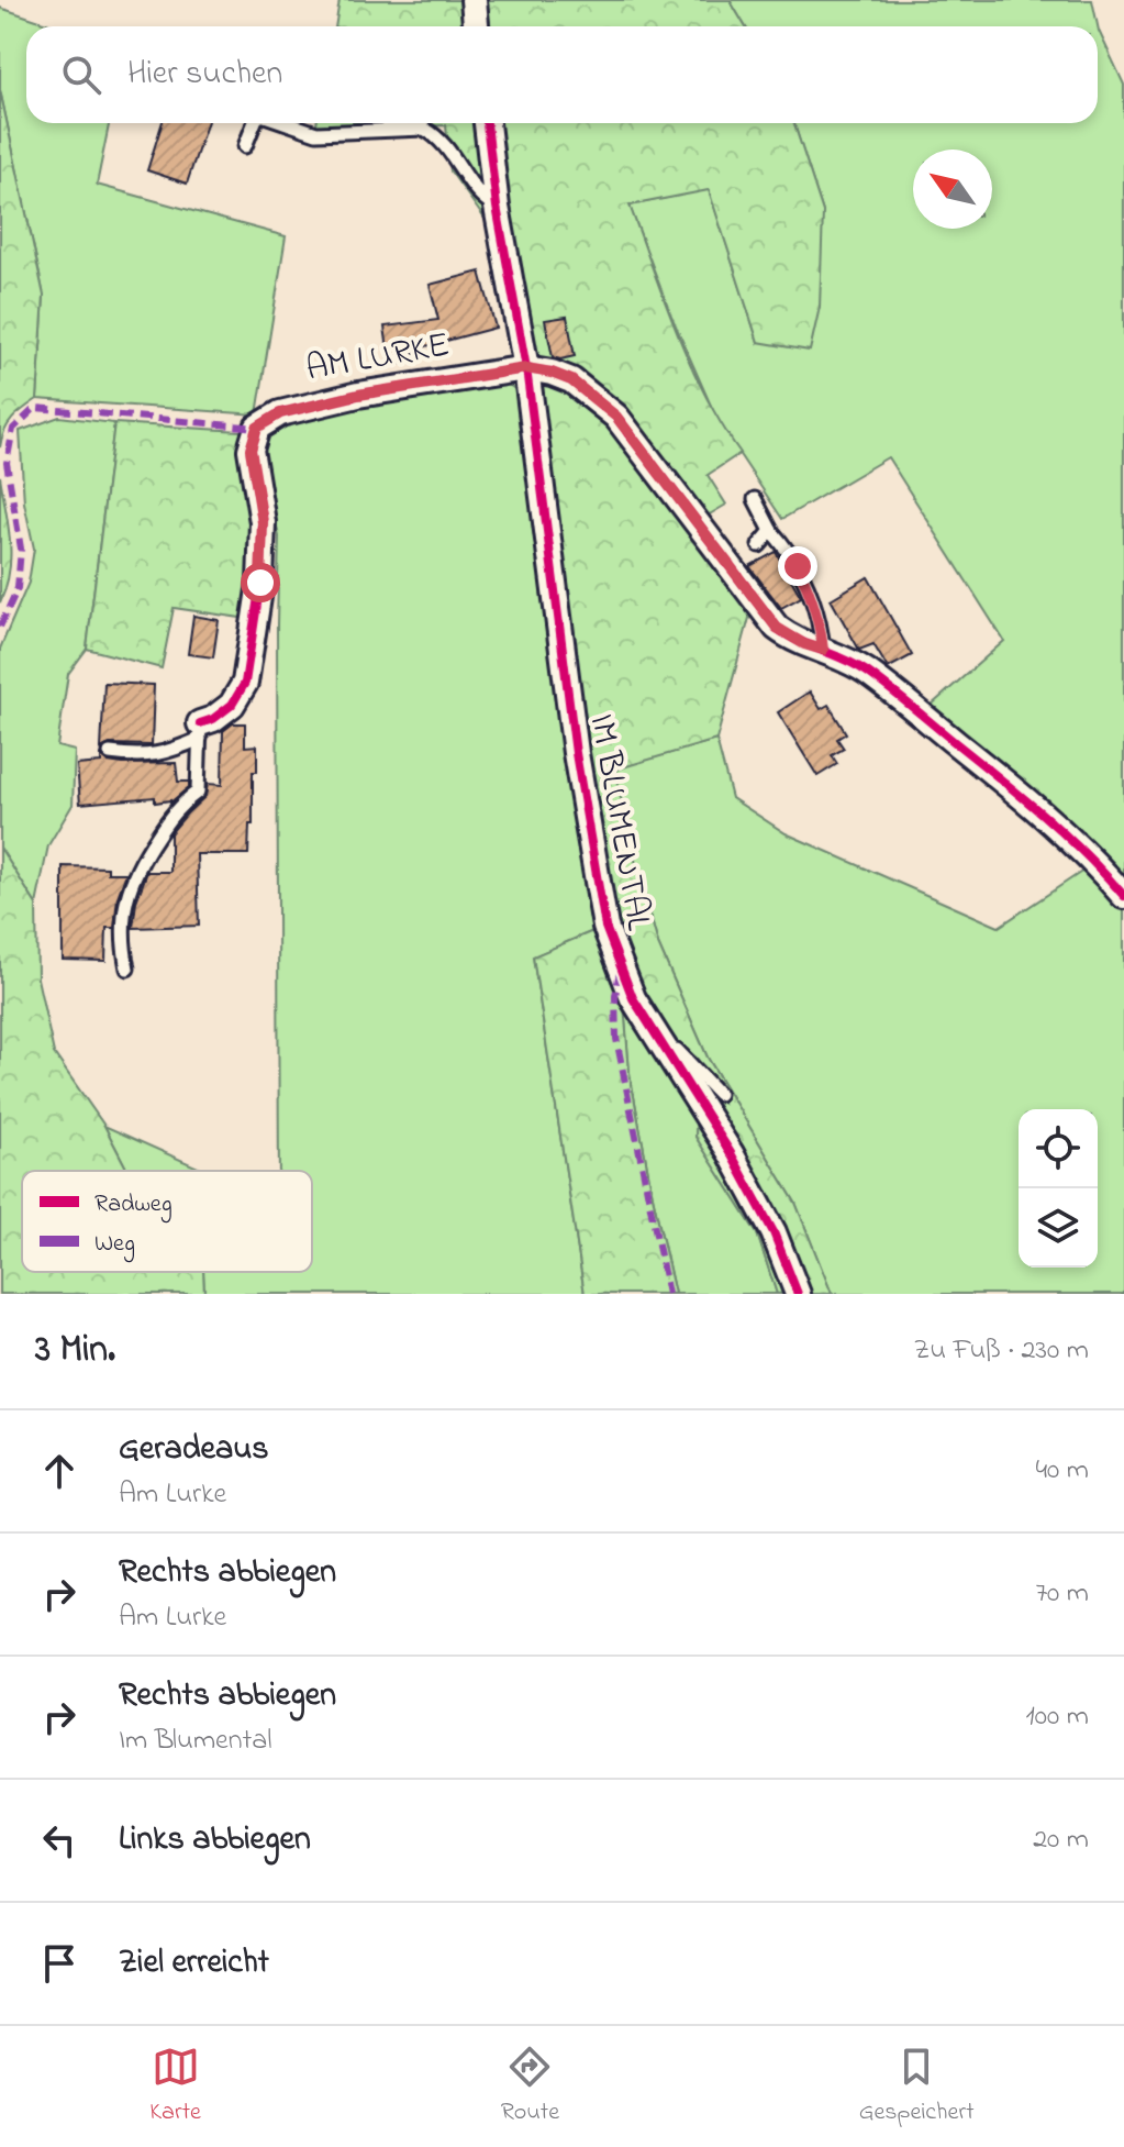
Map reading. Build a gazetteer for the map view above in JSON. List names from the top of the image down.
{
  "streets": {
    "street": ["AM LURKE", "IM BLUMENTAL"]
  },
  "crossings": [
    ["AM LURKE", "IM BLUMENTAL"]
  ],
  "legend": ["Radweg", "Weg"],
  "north": "top left",
  "page": {
    "search": "Hier suchen",
    "heading": ["3 Min.", "Zu Fuß · 230 m"],
    "list": [
      ["Geradeaus", "Am Lurke", "40 m"],
      ["Rechts abbiegen", "Am Lurke", "70 m"],
      ["Rechts abbiegen", "Im Blumental", "100 m"],
      ["Links abbiegen", "20 m"],
      "Ziel erreicht"
    ],
    "nav": ["Karte", "Route", "Gespeichert"]
  }
}
